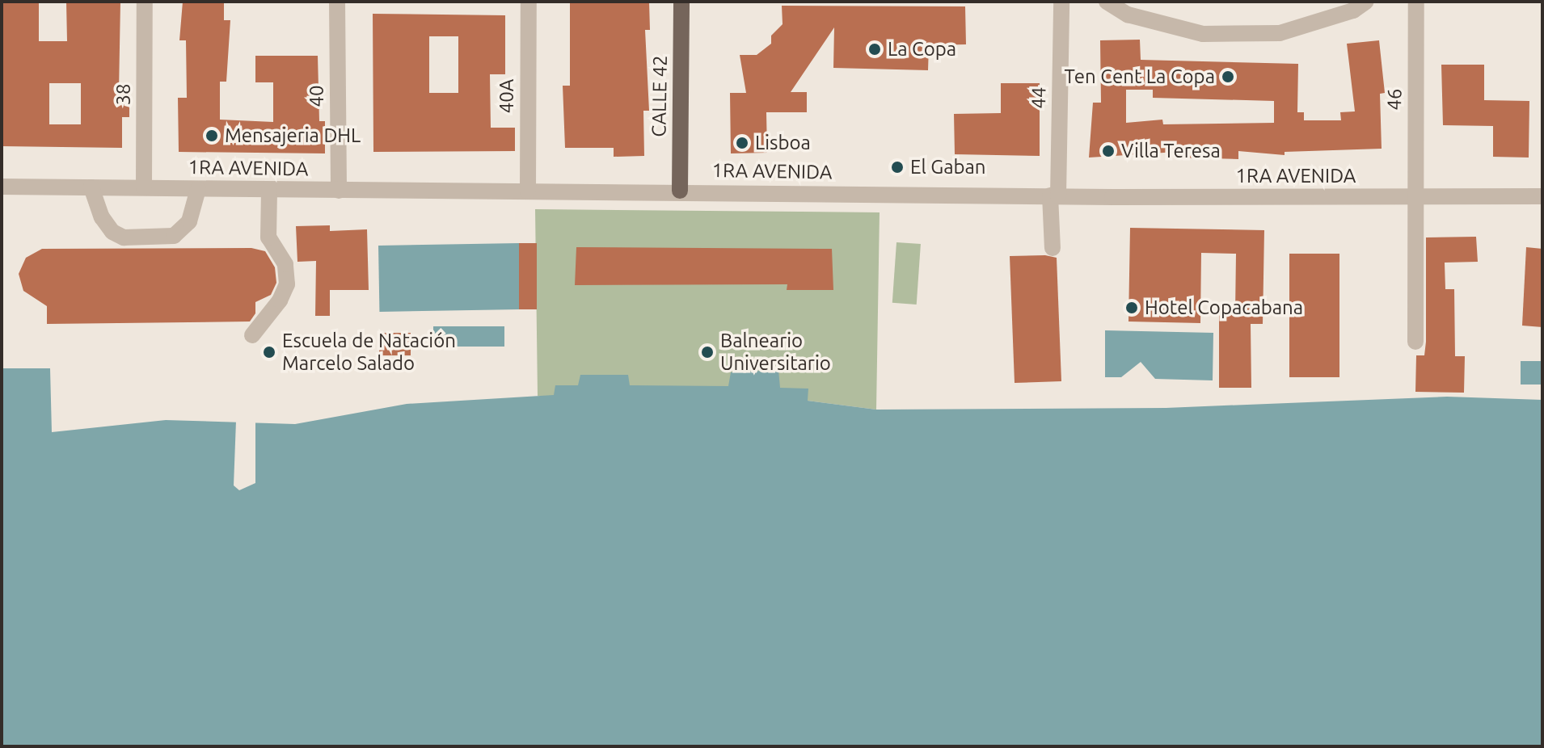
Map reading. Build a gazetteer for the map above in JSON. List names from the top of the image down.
{
  "streets": {
    "main road": ["CALLE 42"],
    "street": [
      "38",
      "40",
      "40A",
      "44",
      "46",
      "1RA AVENIDA"
    ]
  },
  "crossings": [
    ["38", "1RA AVENIDA"],
    ["40", "1RA AVENIDA"],
    ["40A", "1RA AVENIDA"],
    ["CALLE 42", "1RA AVENIDA"],
    ["44", "1RA AVENIDA"],
    ["46", "1RA AVENIDA"]
  ],
  "places": [
    "La Copa",
    "Ten Cent La Copa",
    "Mensajeria DHL",
    "Lisboa",
    "Villa Teresa",
    "El Gaban",
    "Hotel Copacabana",
    "Escuela de Natación Marcelo Salado",
    "Balneario Universitario"
  ]
}
